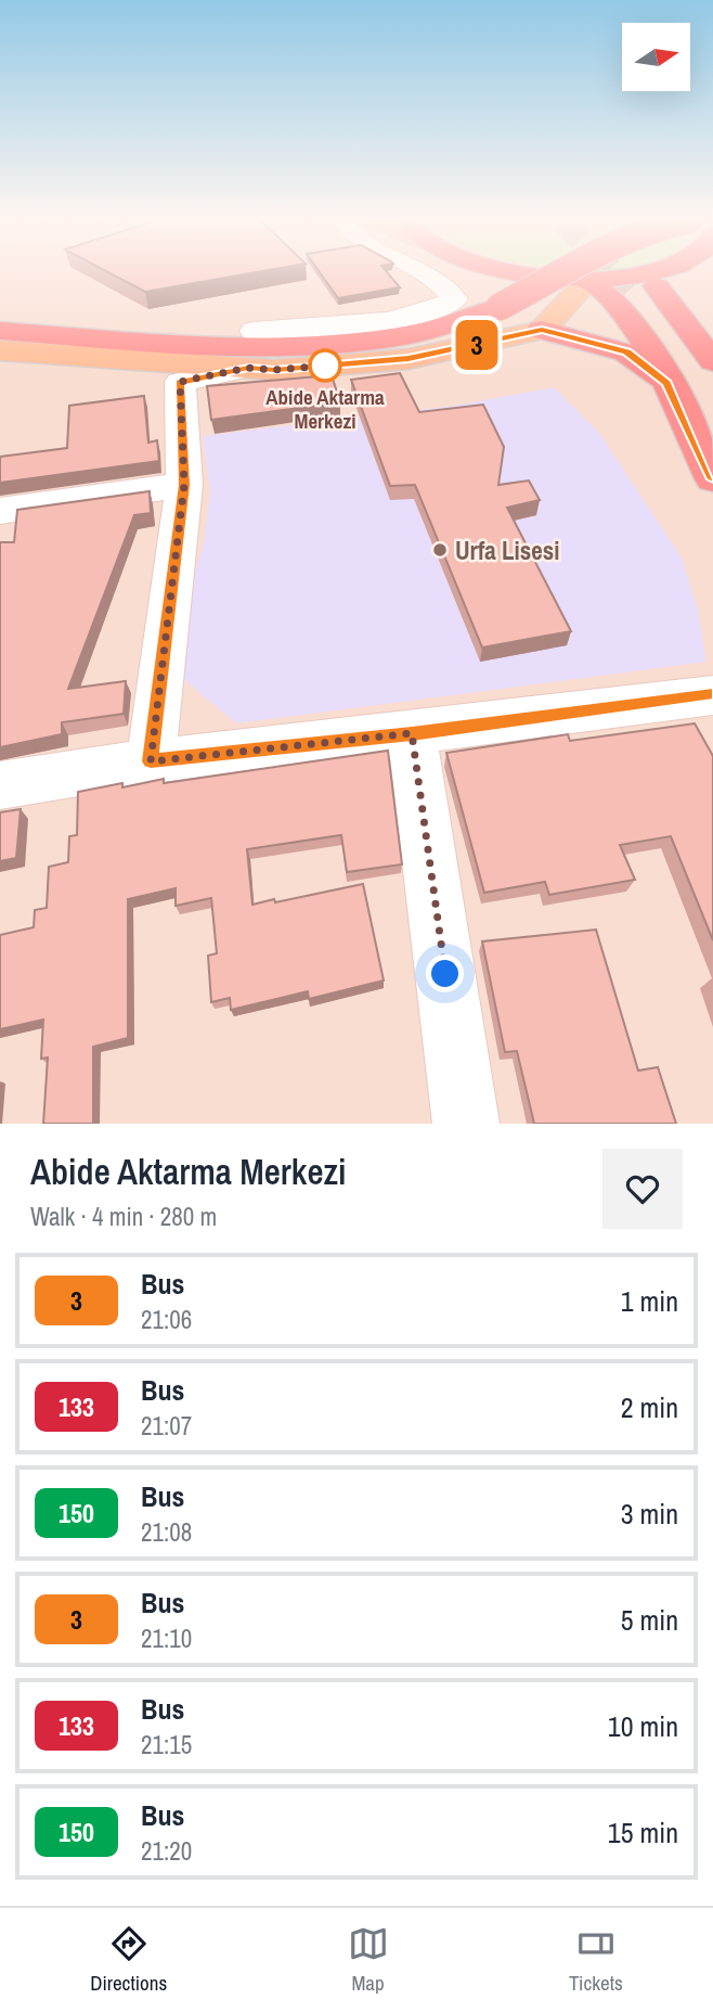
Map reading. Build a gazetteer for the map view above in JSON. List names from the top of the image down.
{
  "places": ["Abide Aktarma Merkezi", "Urfa Lisesi"],
  "lines": ["bus line 3"],
  "north": "right",
  "page": {
    "on_map": "3",
    "heading": ["Abide Aktarma Merkezi", "Walk · 4 min · 280 m"],
    "list": [
      {
        "mark": "3",
        "name": "Bus",
        "note": "21:06",
        "value": "1 min"
      },
      {
        "mark": "133",
        "name": "Bus",
        "note": "21:07",
        "value": "2 min"
      },
      {
        "mark": "150",
        "name": "Bus",
        "note": "21:08",
        "value": "3 min"
      },
      {
        "mark": "3",
        "name": "Bus",
        "note": "21:10",
        "value": "5 min"
      },
      {
        "mark": "133",
        "name": "Bus",
        "note": "21:15",
        "value": "10 min"
      },
      {
        "mark": "150",
        "name": "Bus",
        "note": "21:20",
        "value": "15 min"
      }
    ],
    "tabs": ["Directions", "Map", "Tickets"]
  }
}
